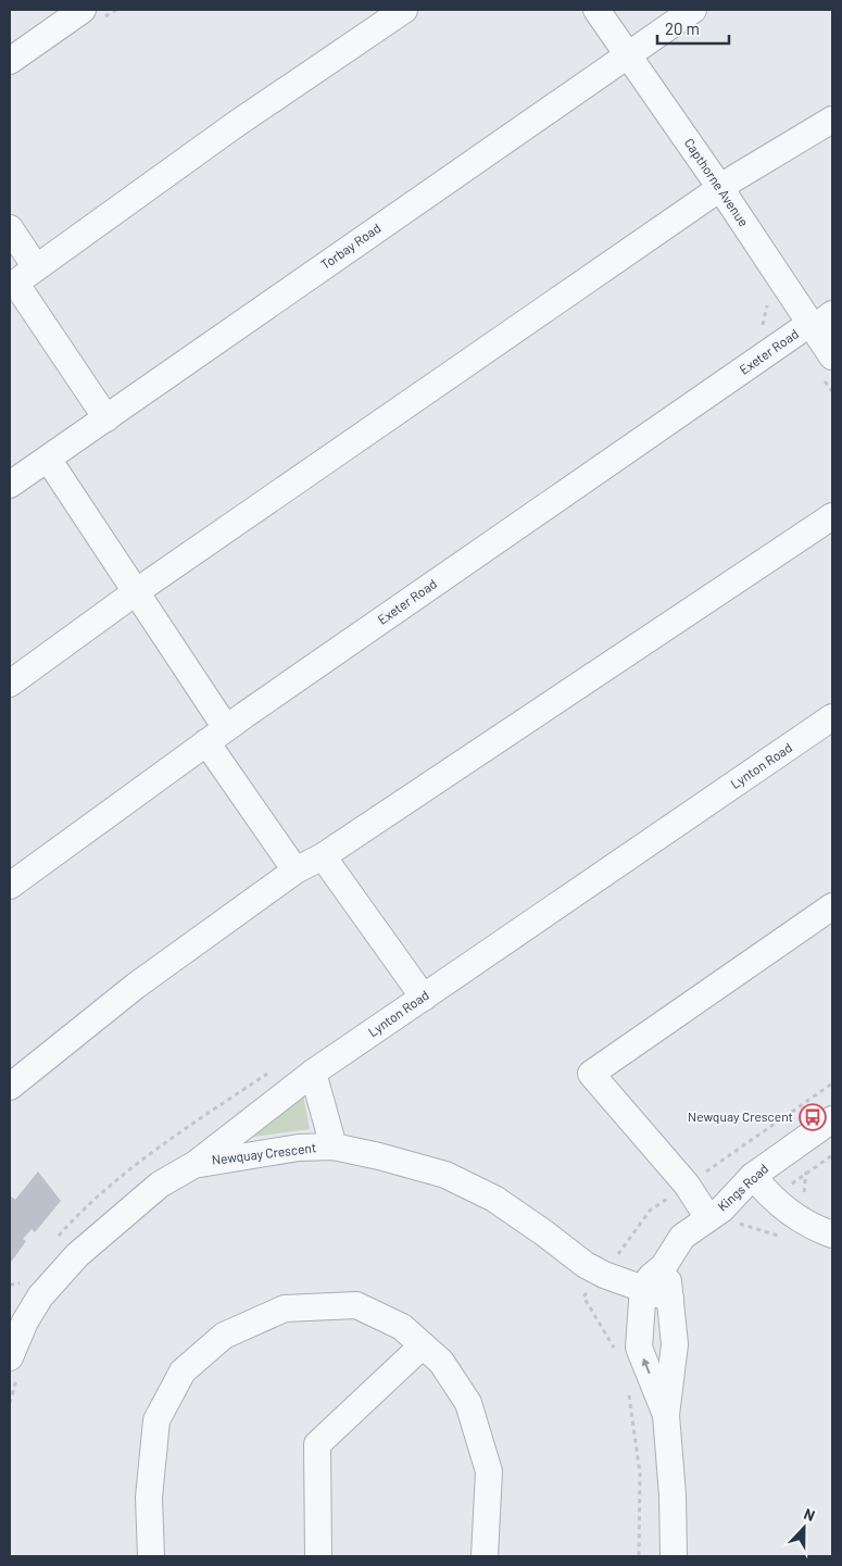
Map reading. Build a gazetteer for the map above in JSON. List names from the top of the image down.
{
  "streets": {
    "street": [
      "Capthorne Avenue",
      "Torbay Road",
      "Exeter Road",
      "Lynton Road",
      "Newquay Crescent",
      "Kings Road"
    ]
  },
  "crossings": [
    ["Capthorne Avenue", "Torbay Road"],
    ["Capthorne Avenue", "Exeter Road"],
    ["Lynton Road", "Newquay Crescent"],
    ["Newquay Crescent", "Kings Road"]
  ],
  "places": {
    "bus stop": ["Newquay Crescent"]
  },
  "scale_bar": "20 m",
  "north": "top"
}
